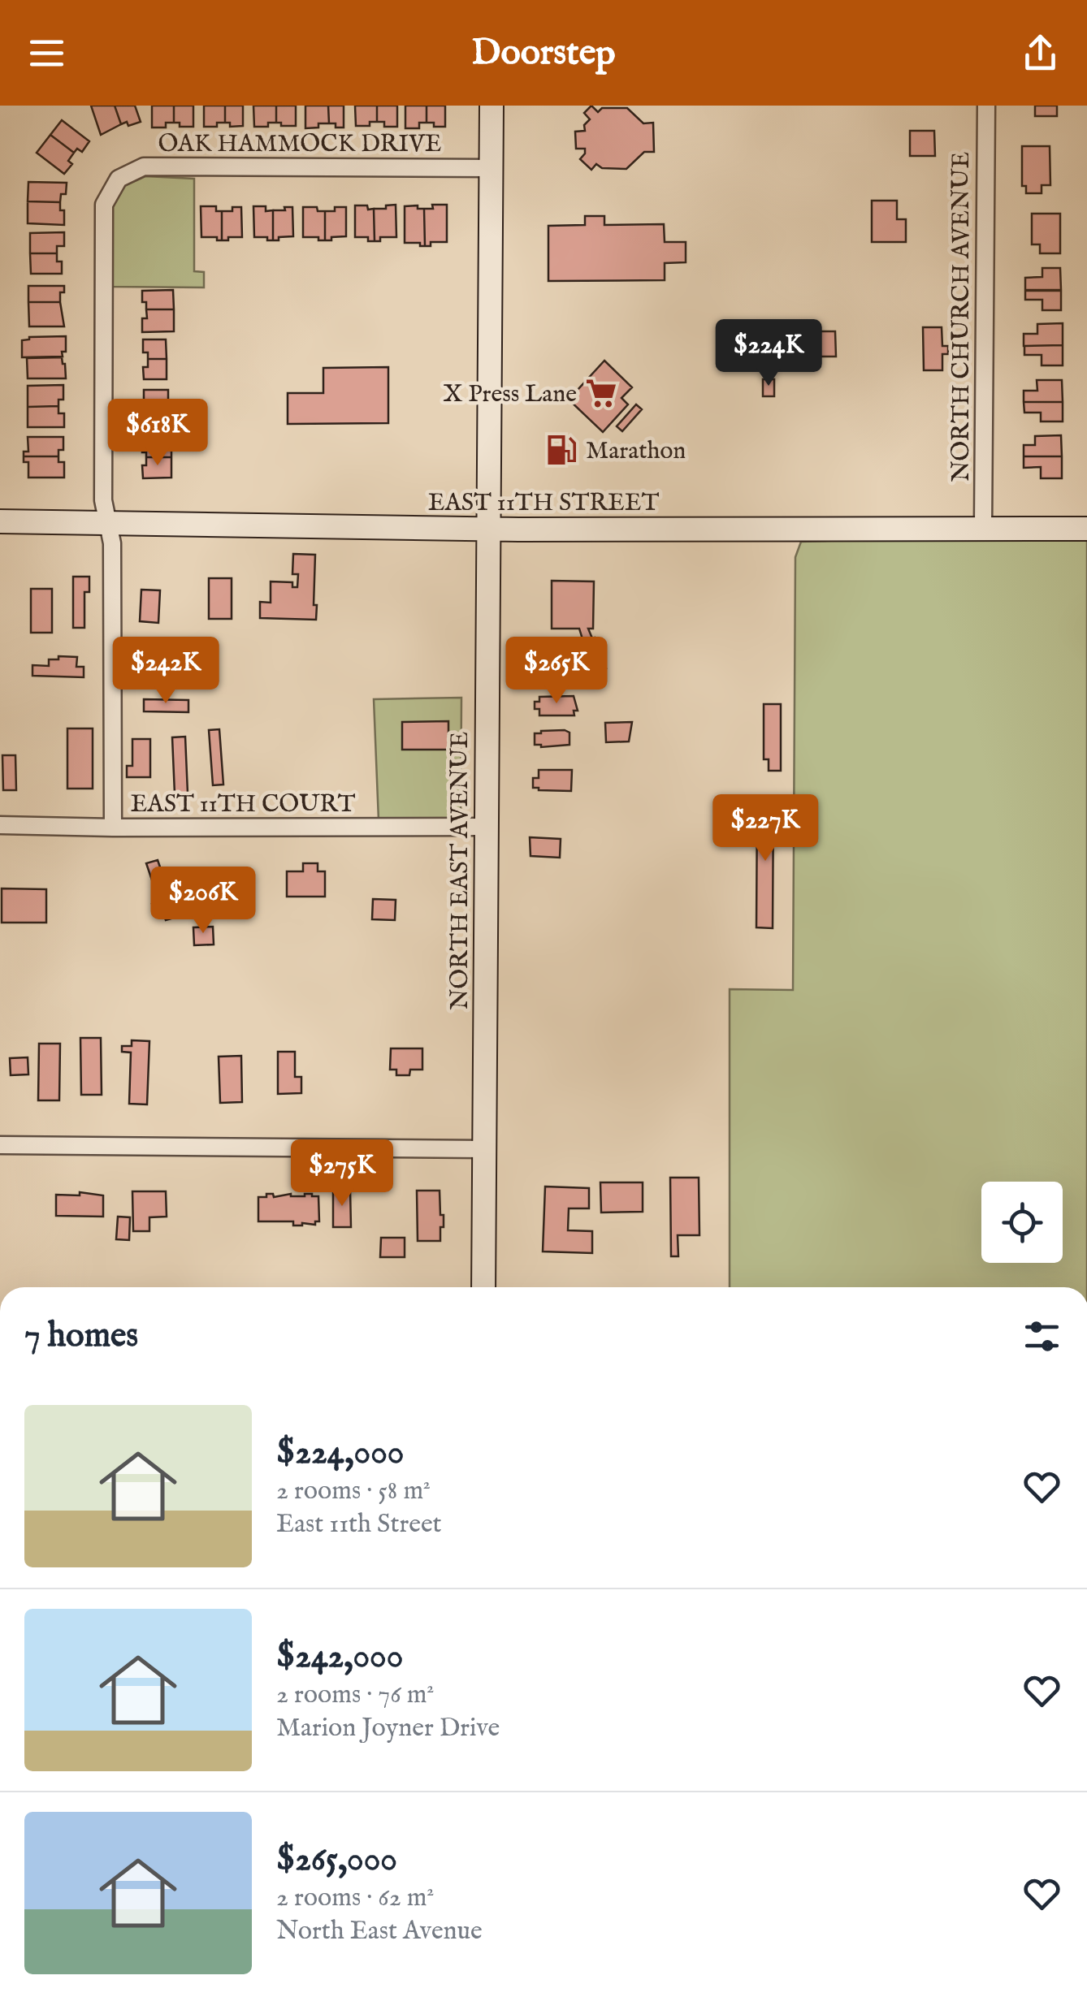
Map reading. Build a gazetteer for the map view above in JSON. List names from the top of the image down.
{
  "streets": {
    "main road": ["EAST 11TH STREET", "NORTH EAST AVENUE"],
    "street": ["OAK HAMMOCK DRIVE", "NORTH CHURCH AVENUE", "EAST 11TH COURT"]
  },
  "crossings": [
    ["OAK HAMMOCK DRIVE", "EAST 11TH STREET"],
    ["OAK HAMMOCK DRIVE", "EAST 11TH COURT"],
    ["OAK HAMMOCK DRIVE", "NORTH EAST AVENUE"],
    ["NORTH CHURCH AVENUE", "EAST 11TH STREET"],
    ["EAST 11TH STREET", "NORTH EAST AVENUE"],
    ["EAST 11TH COURT", "NORTH EAST AVENUE"]
  ],
  "places": {
    "supermarket": ["X Press Lane"],
    "fuel station": ["Marathon"]
  },
  "page": {
    "header": "Doorstep",
    "price": [
      "$224K",
      "$618K",
      "$242K",
      "$265K",
      "$227K",
      "$206K",
      "$275K"
    ],
    "heading": "7 homes",
    "list": [
      {
        "name": "$224,000",
        "note": "2 rooms · 58 m² · East 11th Street"
      },
      {
        "name": "$242,000",
        "note": "2 rooms · 76 m² · Marion Joyner Drive"
      },
      {
        "name": "$265,000",
        "note": "2 rooms · 62 m² · North East Avenue"
      }
    ]
  }
}
